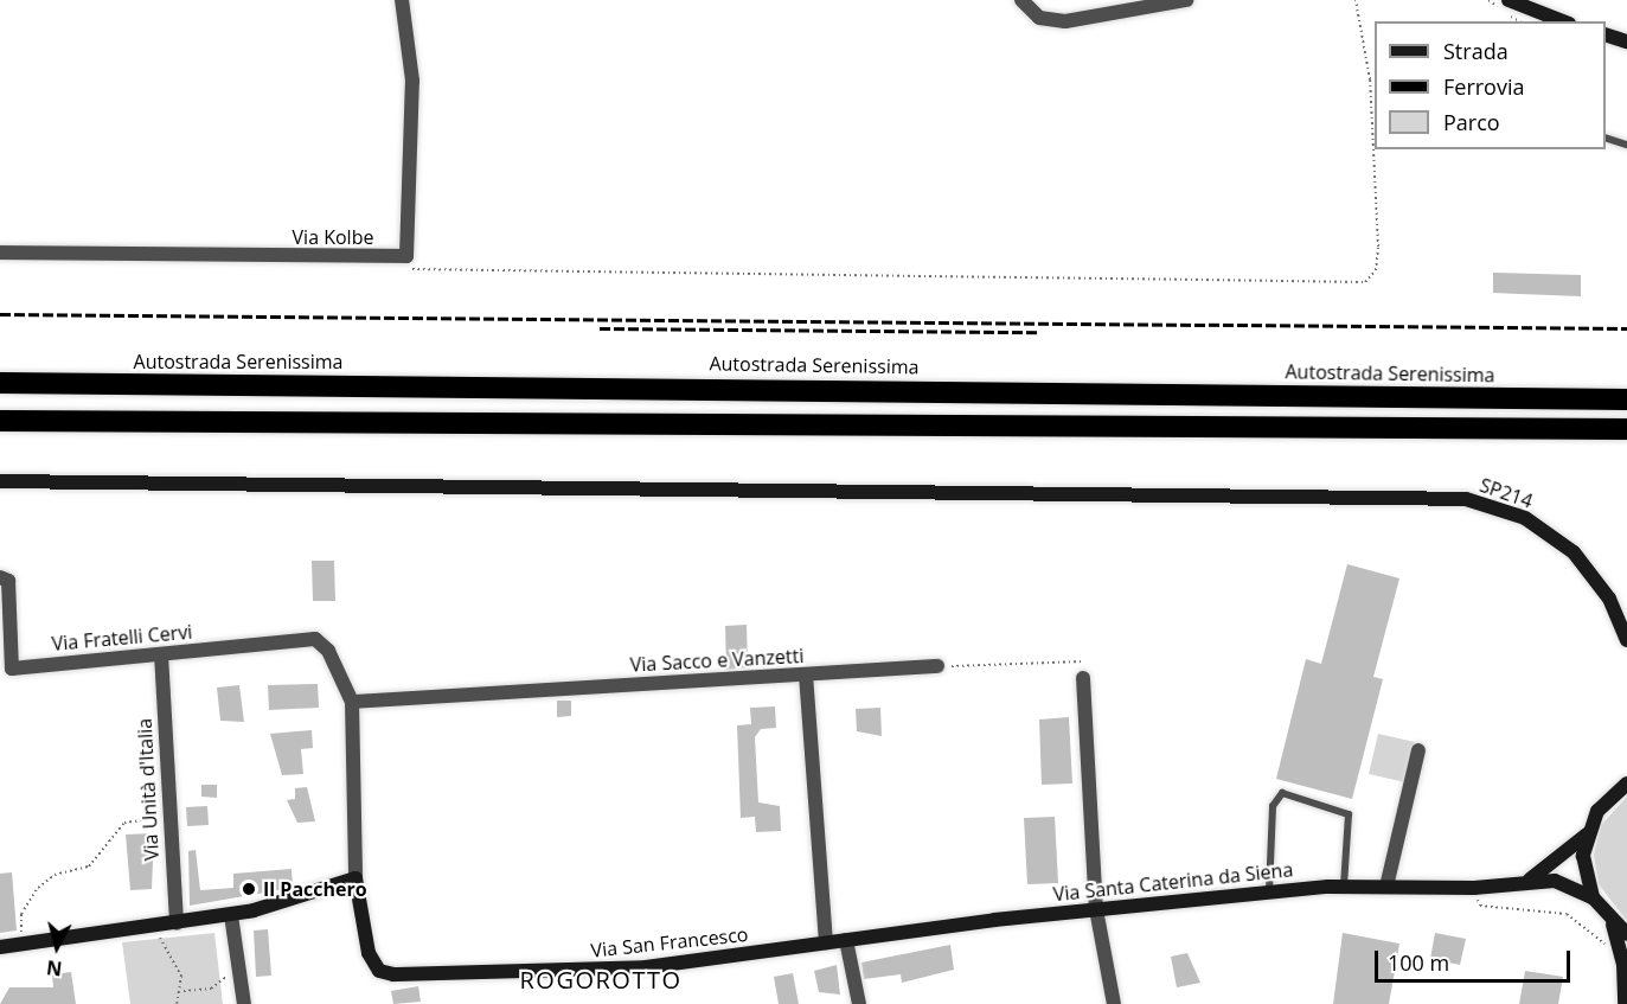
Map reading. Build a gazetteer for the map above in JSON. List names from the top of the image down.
{
  "streets": {
    "highway": ["Autostrada Serenissima"],
    "street": [
      "Via Kolbe",
      "SP214",
      "Via Fratelli Cervi",
      "Via Sacco e Vanzetti",
      "Via Unità d'Italia",
      "Via Santa Caterina da Siena",
      "Via San Francesco"
    ]
  },
  "crossings": [
    ["Via Fratelli Cervi", "Via Sacco e Vanzetti"],
    ["Via Fratelli Cervi", "Via Unità d'Italia"],
    ["Via Santa Caterina da Siena", "Via San Francesco"]
  ],
  "districts": ["ROGOROTTO"],
  "places": ["Il Pacchero"],
  "legend": ["Strada", "Ferrovia", "Parco"],
  "scale_bar": "100 m",
  "north": "bottom"
}
